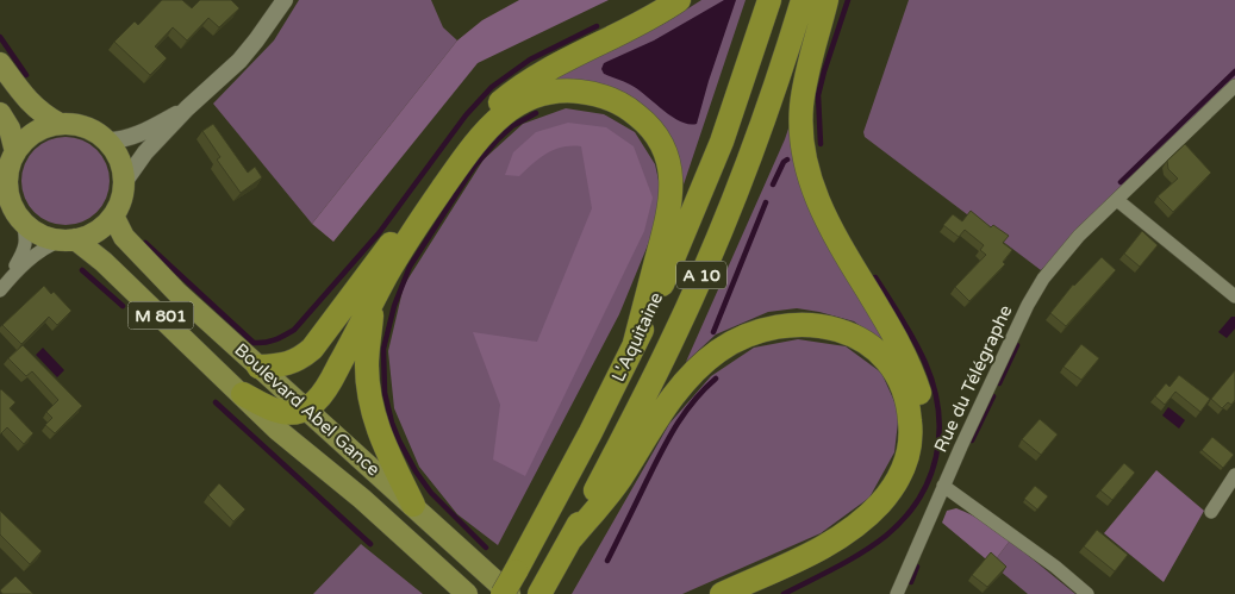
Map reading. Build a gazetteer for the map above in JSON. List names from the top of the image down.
{
  "streets": {
    "highway": ["A 10", "L'Aquitaine"],
    "main road": ["M 801", "Boulevard Abel Gance"],
    "street": ["Rue du Télégraphe"]
  },
  "crossings": [
    ["M 801", "Boulevard Abel Gance"],
    ["L'Aquitaine", "Boulevard Abel Gance"]
  ]
}
